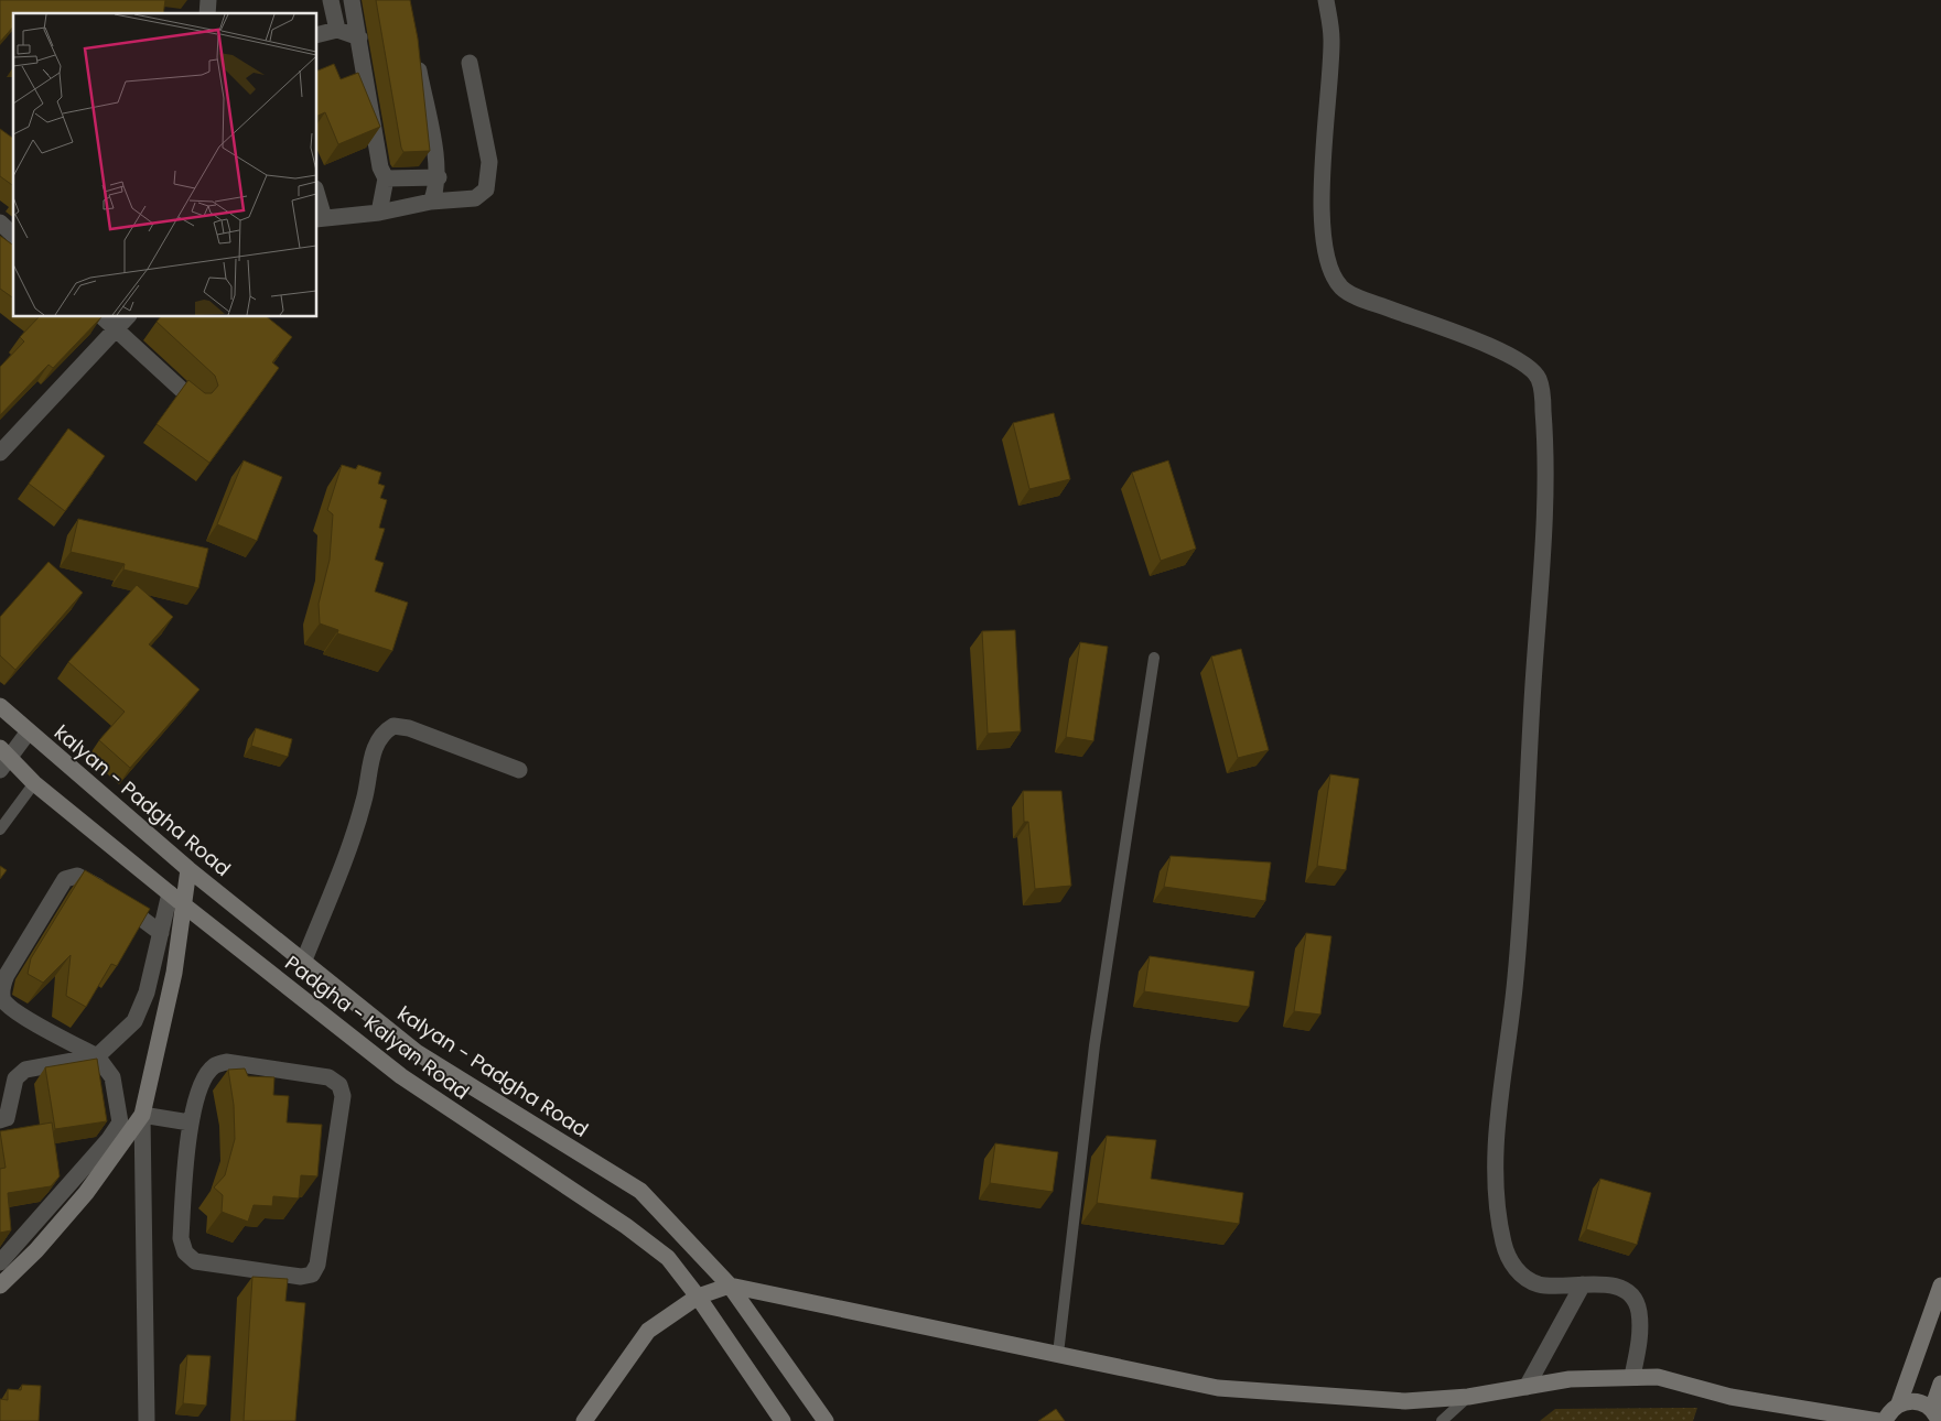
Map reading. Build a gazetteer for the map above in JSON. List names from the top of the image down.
{
  "streets": {
    "main road": ["kalyan - Padgha Road", "Padgha - Kalyan Road"]
  }
}
